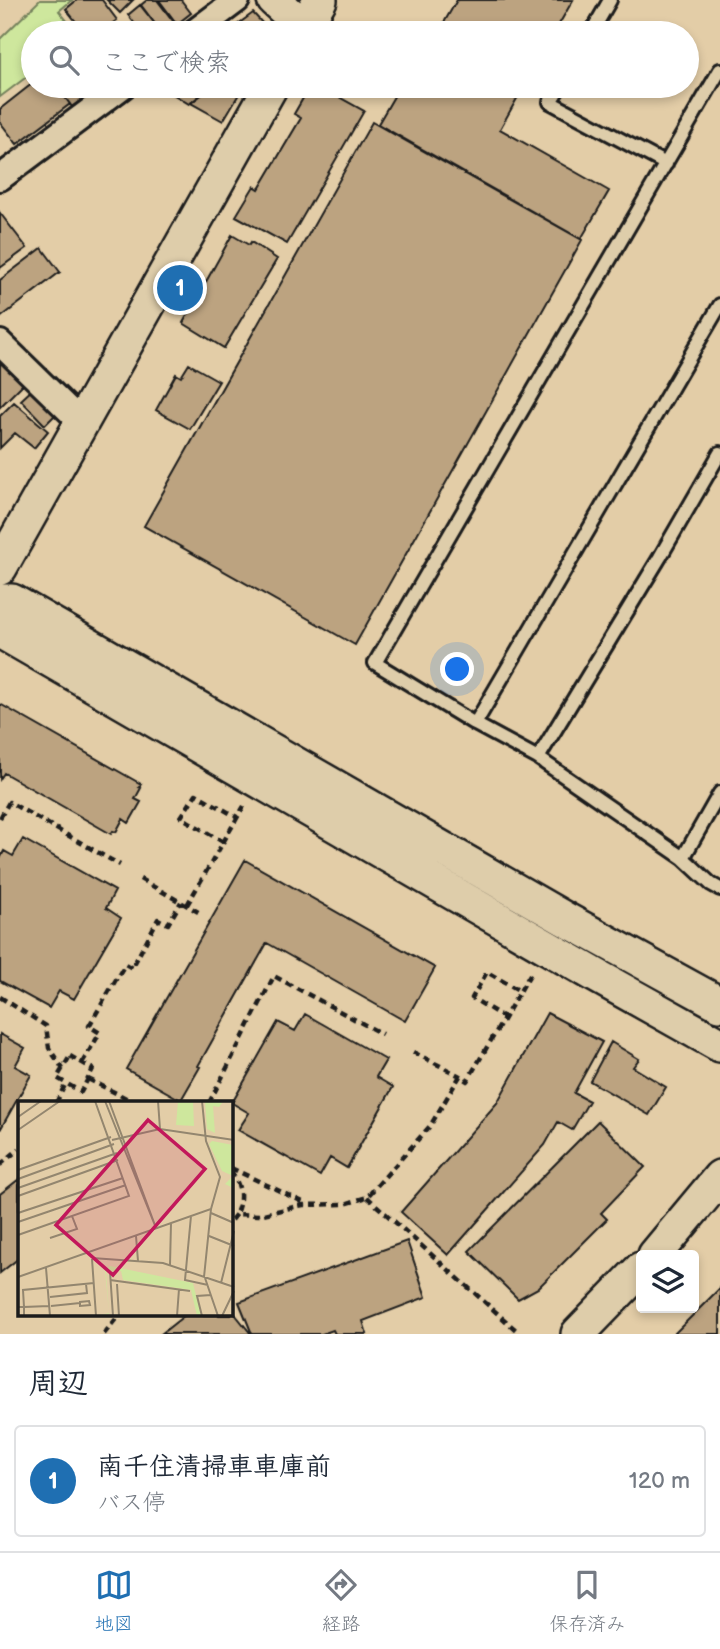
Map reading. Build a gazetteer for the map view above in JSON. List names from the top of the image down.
{
  "page": {
    "search": "ここで検索",
    "pins": "1",
    "heading": "周辺",
    "list": [
      {
        "mark": "1",
        "name": "南千住清掃車車庫前",
        "note": "バス停",
        "value": "120 m"
      }
    ],
    "nav": ["地図", "経路", "保存済み"]
  }
}
